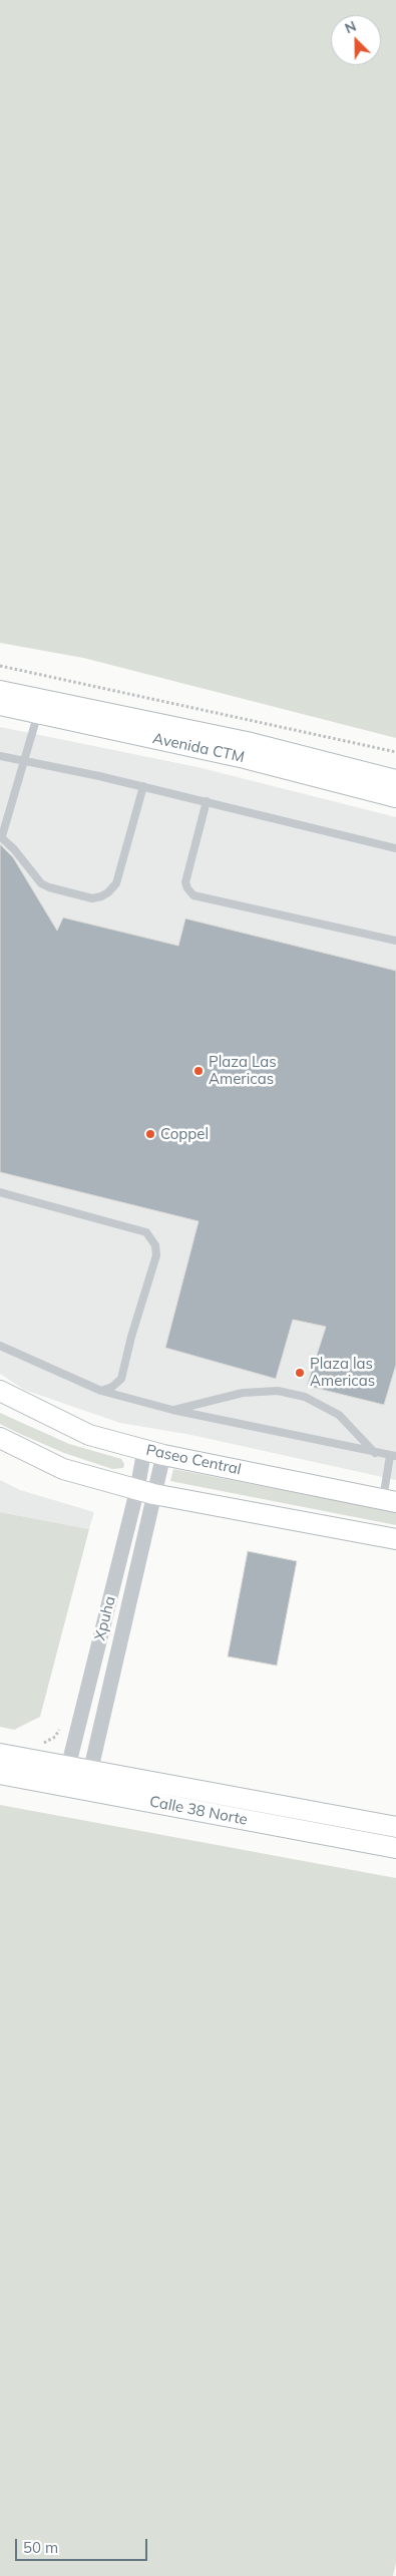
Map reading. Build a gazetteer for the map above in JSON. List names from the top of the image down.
{
  "streets": {
    "main road": ["Avenida CTM", "Paseo Central", "Calle 38 Norte"],
    "street": ["Xpuha"]
  },
  "crossings": [
    ["Paseo Central", "Xpuha"],
    ["Xpuha", "Calle 38 Norte"]
  ],
  "places": ["Plaza Las Americas", "Coppel", "Plaza las Americas"],
  "scale_bar": "50 m",
  "north": "top left"
}
